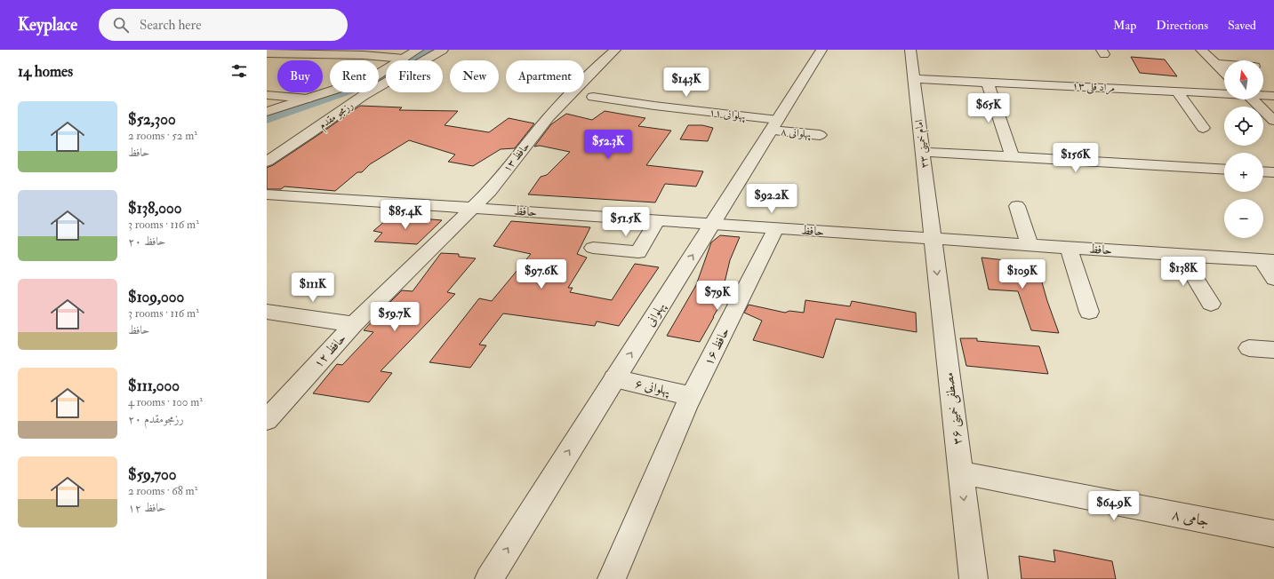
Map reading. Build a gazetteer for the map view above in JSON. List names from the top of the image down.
{
  "streets": {
    "street": [
      "مراد قلی ۱۳",
      "پهلوانی ۱۱",
      "رزمجو مقدم",
      "پهلوانی ۸",
      "امام خمینی ۳۳",
      "حافظ ۱۳",
      "حافظ",
      "پهلوانی",
      "حافظ ۱۶",
      "حافظ ۱۲",
      "پهلوانی ۶",
      "مصطفی خمینی ۳۶",
      "جامی ۸"
    ]
  },
  "crossings": [
    ["مراد قلی ۱۳", "امام خمینی ۳۳"],
    ["پهلوانی ۱۱", "پهلوانی ۸"],
    ["پهلوانی ۱۱", "پهلوانی"],
    ["پهلوانی ۸", "پهلوانی"],
    ["امام خمینی ۳۳", "حافظ"],
    ["امام خمینی ۳۳", "مصطفی خمینی ۳۶"],
    ["حافظ ۱۳", "حافظ"],
    ["حافظ ۱۳", "حافظ ۱۲"],
    ["حافظ", "پهلوانی"],
    ["حافظ", "حافظ ۱۶"],
    ["حافظ", "حافظ ۱۲"],
    ["حافظ", "مصطفی خمینی ۳۶"],
    ["پهلوانی", "پهلوانی ۶"],
    ["حافظ ۱۶", "پهلوانی ۶"],
    ["مصطفی خمینی ۳۶", "جامی ۸"]
  ],
  "one_way": ["پهلوانی", "مصطفی خمینی ۳۶"],
  "north": "top",
  "page": {
    "header": "Keyplace",
    "search": "Search here",
    "nav": ["Map", "Directions", "Saved"],
    "heading": "14 homes",
    "map_buttons": ["+", "−"],
    "chip": [
      "Buy",
      "Rent",
      "Filters",
      "New",
      "Apartment"
    ],
    "price": [
      "$143K",
      "$65K",
      "$52.3K",
      "$156K",
      "$92.2K",
      "$85.4K",
      "$51.5K",
      "$138K",
      "$97.6K",
      "$109K",
      "$111K",
      "$79K",
      "$59.7K",
      "$64.9K"
    ],
    "list": [
      {
        "name": "$52,300",
        "note": "2 rooms · 52 m² · حافظ"
      },
      {
        "name": "$138,000",
        "note": "3 rooms · 116 m² · حافظ ۲۰"
      },
      {
        "name": "$109,000",
        "note": "3 rooms · 116 m² · حافظ"
      },
      {
        "name": "$111,000",
        "note": "4 rooms · 100 m² · رزمجومقدم ۲۰"
      },
      {
        "name": "$59,700",
        "note": "2 rooms · 68 m² · حافظ ۱۲"
      }
    ]
  }
}
